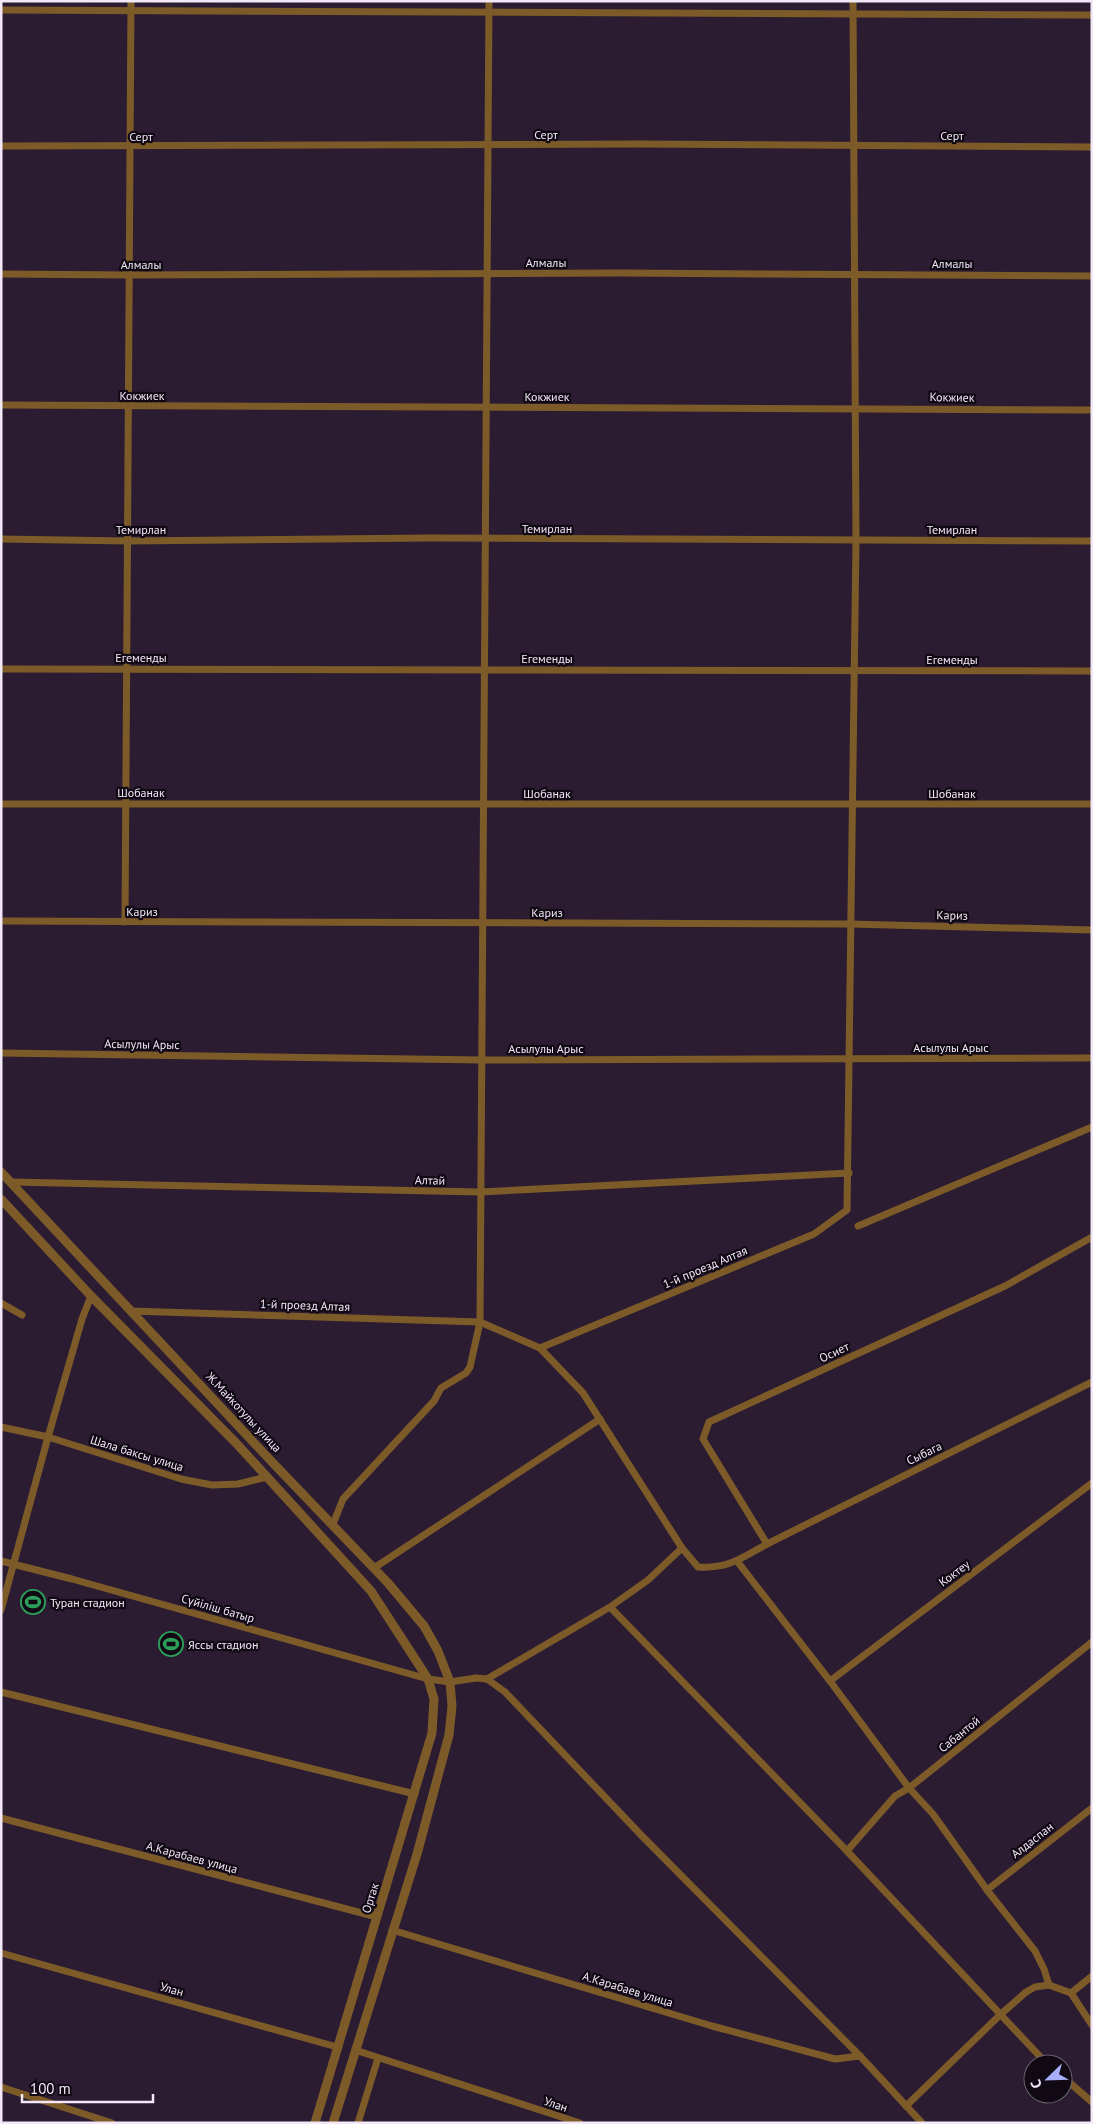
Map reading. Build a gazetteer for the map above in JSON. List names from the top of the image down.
{
  "streets": {
    "street": [
      "Серт",
      "Алмалы",
      "Кокжиек",
      "Темирлан",
      "Егеменды",
      "Шобанак",
      "Кариз",
      "Асылулы Арыс",
      "Алтай",
      "1-й проезд Алтая",
      "Осиет",
      "Ж.Майкотулы улица",
      "Шала баксы улица",
      "Сыбага",
      "Коктеу",
      "Сүйіліш батыр",
      "Сабантой",
      "Алдаспан",
      "А.Карабаев улица",
      "Ортак",
      "Улан"
    ]
  },
  "crossings": [
    ["Алтай", "1-й проезд Алтая"],
    ["Алтай", "Ж.Майкотулы улица"],
    ["1-й проезд Алтая", "Ж.Майкотулы улица"],
    ["Осиет", "Сыбага"],
    ["Ж.Майкотулы улица", "Сүйіліш батыр"],
    ["Сүйіліш батыр", "Ортак"],
    ["А.Карабаев улица", "Ортак"],
    ["Ортак", "Улан"]
  ],
  "places": {
    "sports": ["Туран стадион", "Яссы стадион"]
  },
  "scale_bar": "100 m",
  "north": "bottom left"
}
